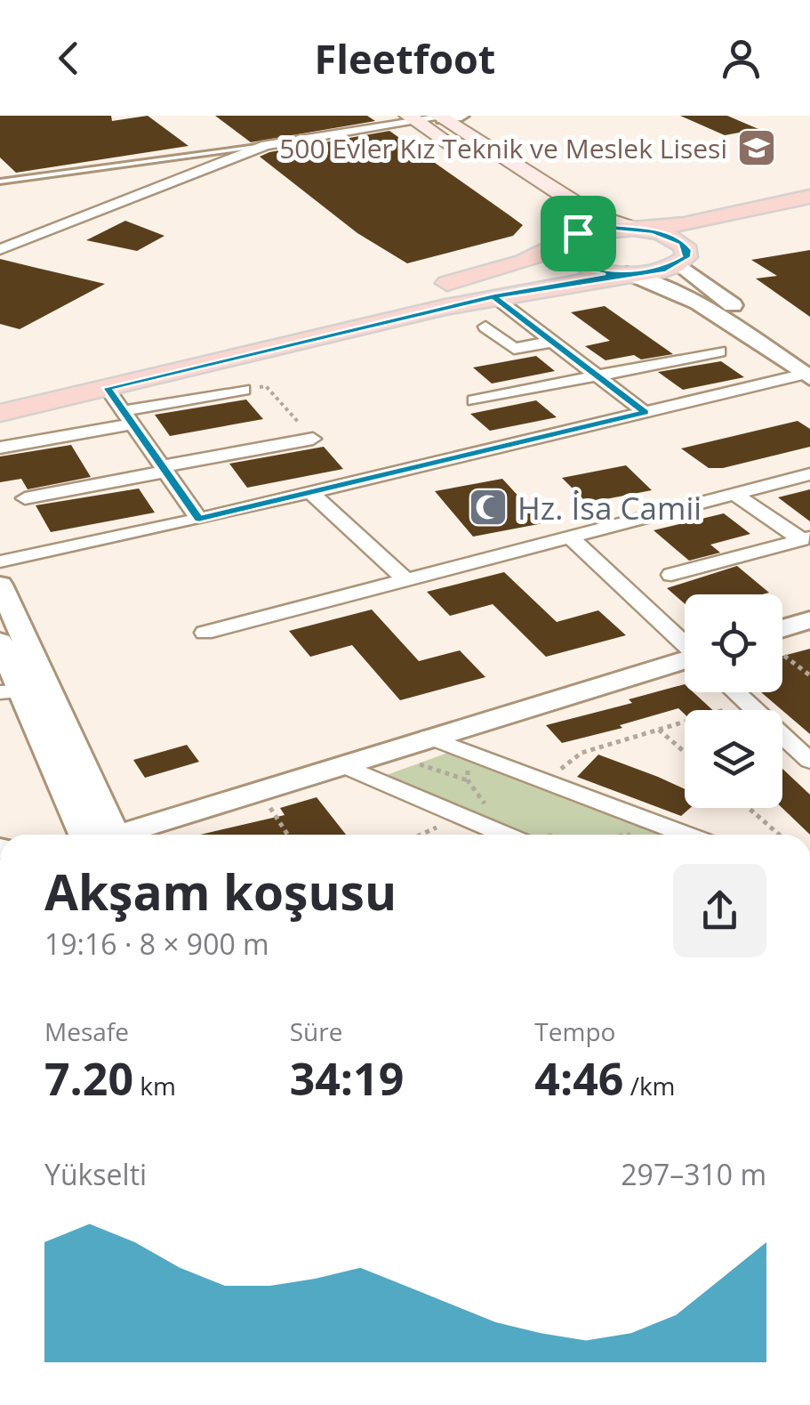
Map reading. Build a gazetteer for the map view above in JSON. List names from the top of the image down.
{
  "places": {
    "school or university": ["500 Evler Kız Teknik ve Meslek Lisesi"],
    "mosque": ["Hz. İsa Camii"]
  },
  "page": {
    "header": "Fleetfoot",
    "heading": ["Akşam koşusu", "19:16 · 8 × 900 m"],
    "stats": [
      ["Mesafe", "7.20 km"],
      ["Süre", "34:19"],
      ["Tempo", "4:46 /km"]
    ],
    "chart": ["Yükselti", "297–310 m"]
  }
}
